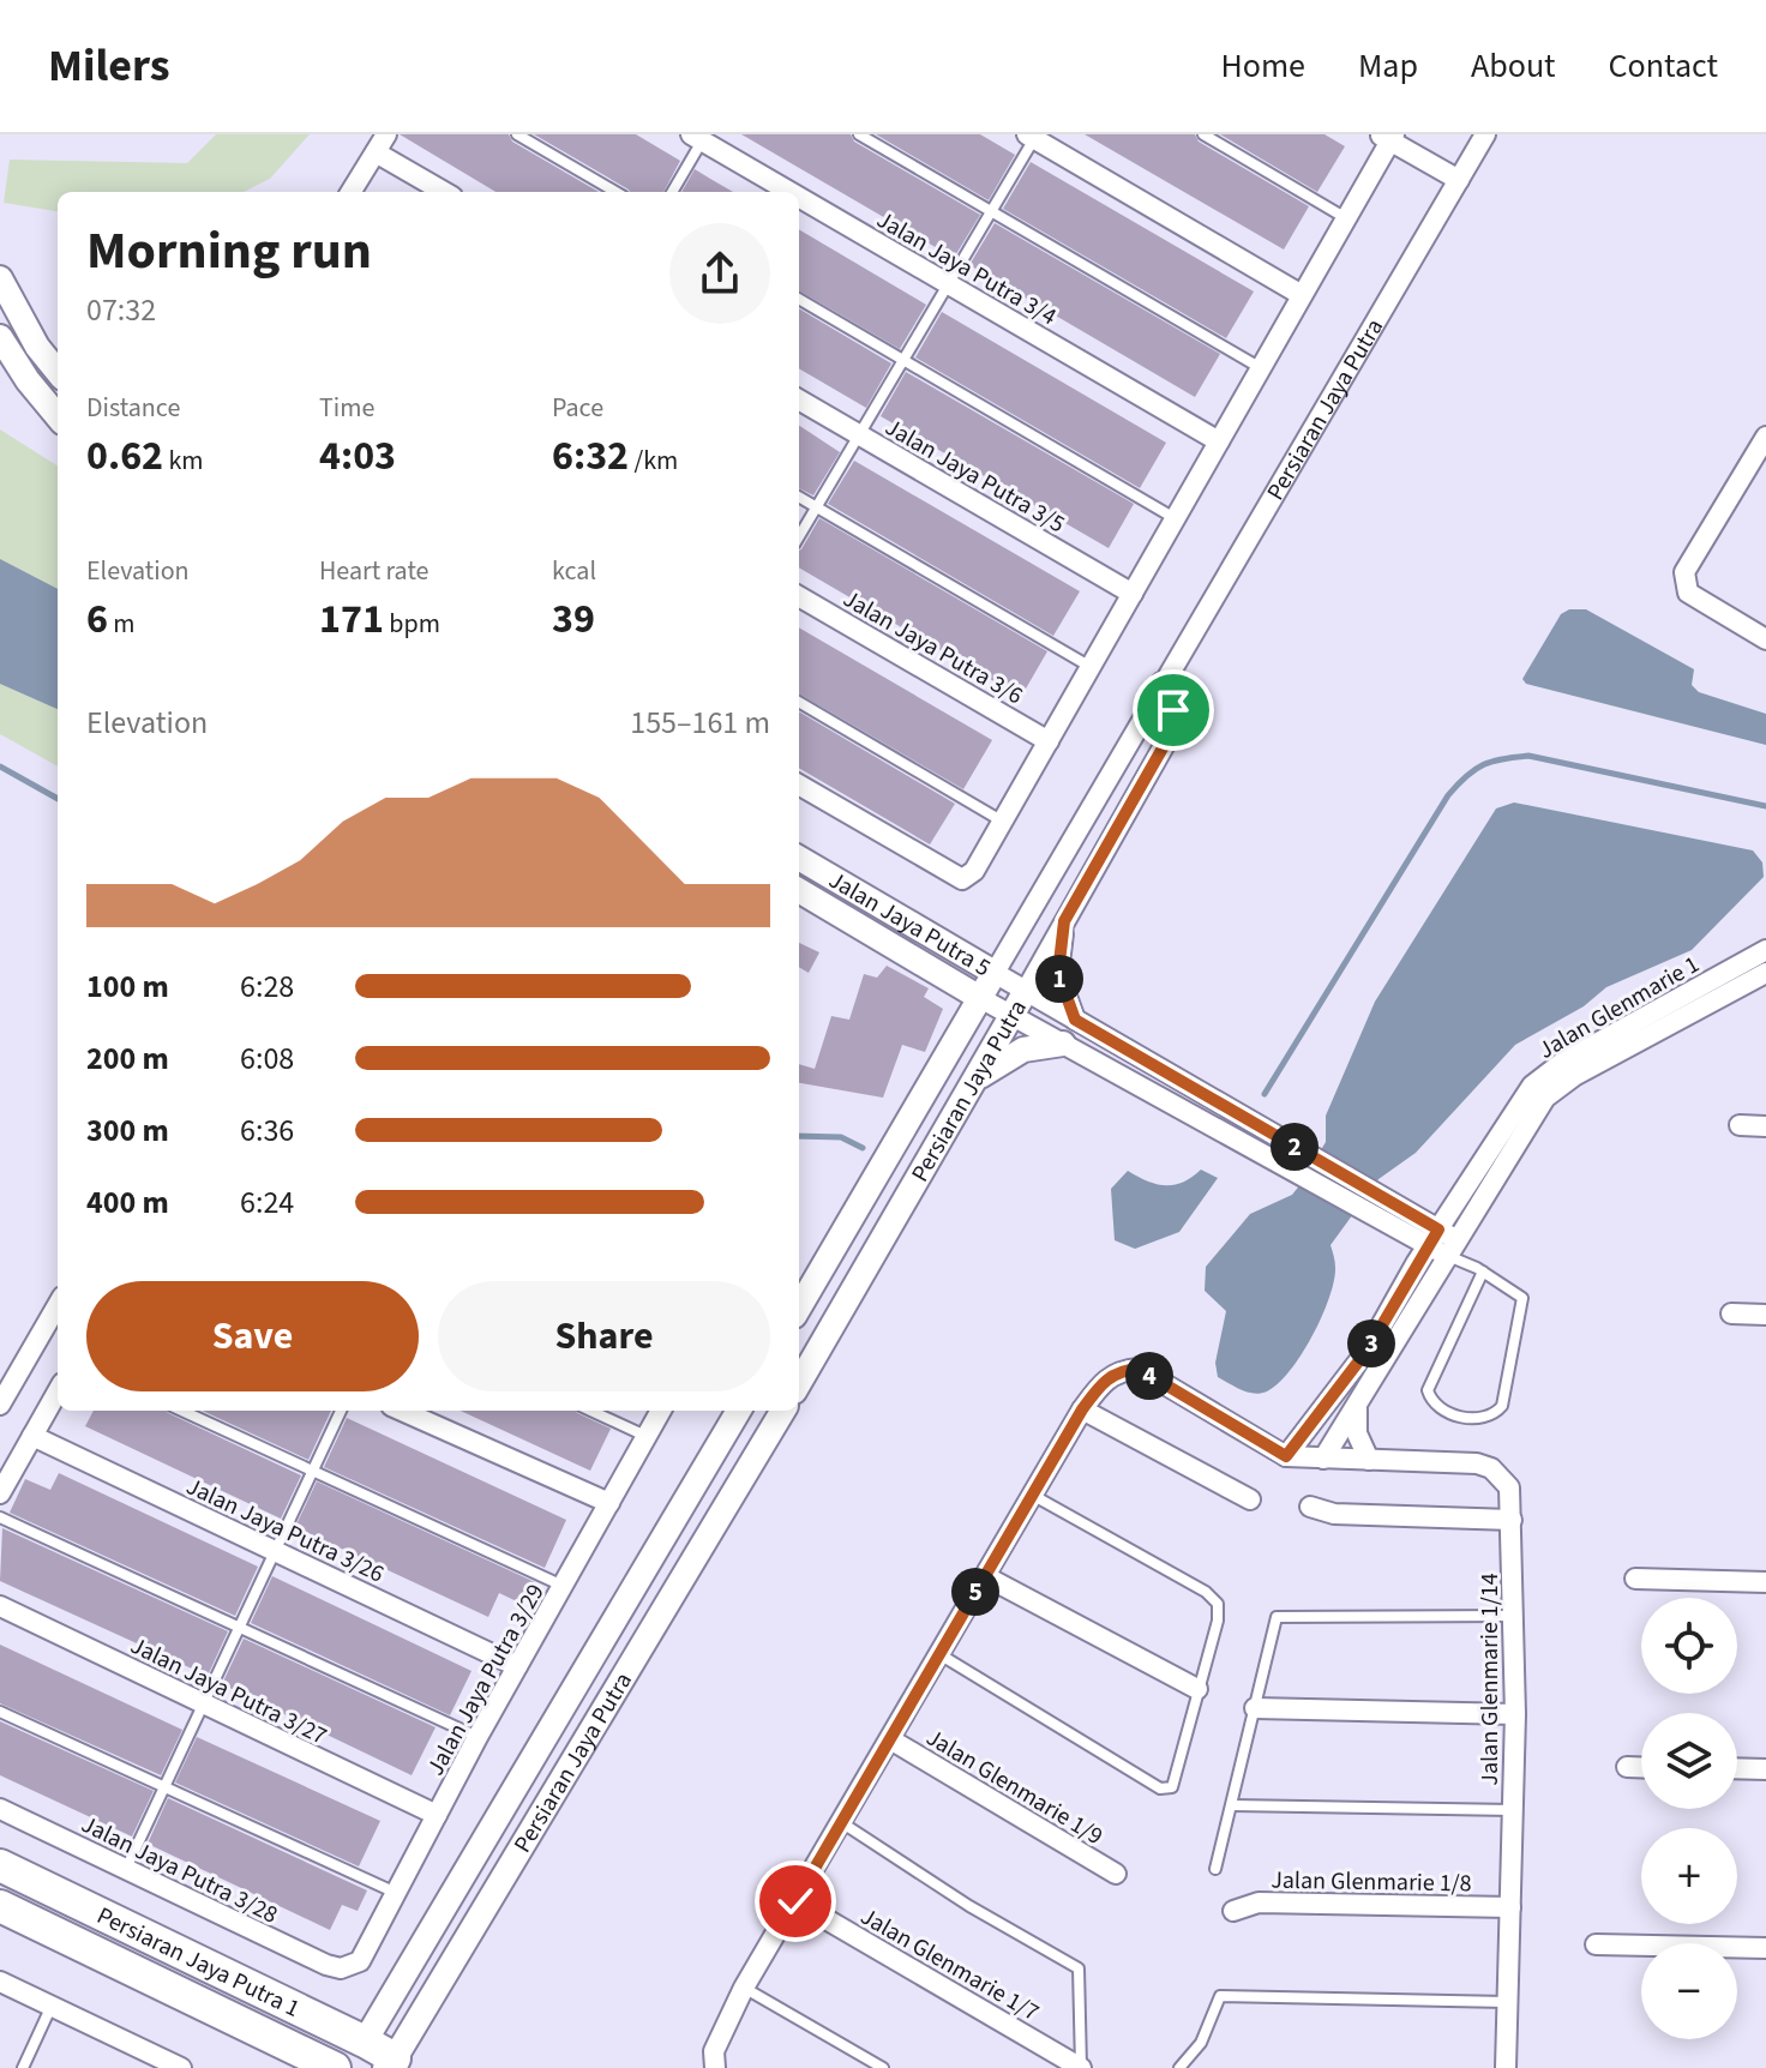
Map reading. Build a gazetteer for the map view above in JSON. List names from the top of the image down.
{
  "streets": {
    "main road": ["Persiaran Jaya Putra 1"],
    "street": [
      "Jalan Jaya Putra 3/4",
      "Persiaran Jaya Putra",
      "Jalan Jaya Putra 3/5",
      "Jalan Jaya Putra 3/6",
      "Jalan Jaya Putra 5",
      "Jalan Glenmarie 1",
      "Jalan Jaya Putra 3/26",
      "Jalan Jaya Putra 3/29",
      "Jalan Glenmarie 1/14",
      "Jalan Jaya Putra 3/27",
      "Jalan Glenmarie 1/9",
      "Jalan Jaya Putra 3/28",
      "Jalan Glenmarie 1/8",
      "Jalan Glenmarie 1/7"
    ]
  },
  "crossings": [
    ["Persiaran Jaya Putra", "Jalan Jaya Putra 5"],
    ["Persiaran Jaya Putra", "Persiaran Jaya Putra 1"],
    ["Jalan Glenmarie 1", "Jalan Glenmarie 1/14"],
    ["Jalan Jaya Putra 3/26", "Jalan Jaya Putra 3/29"],
    ["Jalan Jaya Putra 3/29", "Jalan Jaya Putra 3/27"],
    ["Jalan Jaya Putra 3/29", "Jalan Jaya Putra 3/28"],
    ["Jalan Glenmarie 1/14", "Jalan Glenmarie 1/8"]
  ],
  "page": {
    "header": "Milers",
    "nav": [
      "Home",
      "Map",
      "About",
      "Contact"
    ],
    "heading": ["Morning run", "07:32"],
    "stats": [
      ["Distance", "0.62 km"],
      ["Time", "4:03"],
      ["Pace", "6:32 /km"],
      ["Elevation", "6 m"],
      ["Heart rate", "171 bpm"],
      ["kcal", "39"]
    ],
    "chart": ["Elevation", "155–161 m"],
    "list": [
      {
        "name": "100 m",
        "note": "6:28"
      },
      {
        "name": "200 m",
        "note": "6:08"
      },
      {
        "name": "300 m",
        "note": "6:36"
      },
      {
        "name": "400 m",
        "note": "6:24"
      }
    ],
    "pins": [
      "1",
      "2",
      "3",
      "4",
      "5"
    ],
    "buttons": ["Save", "Share"],
    "map_buttons": ["+", "−"]
  }
}
